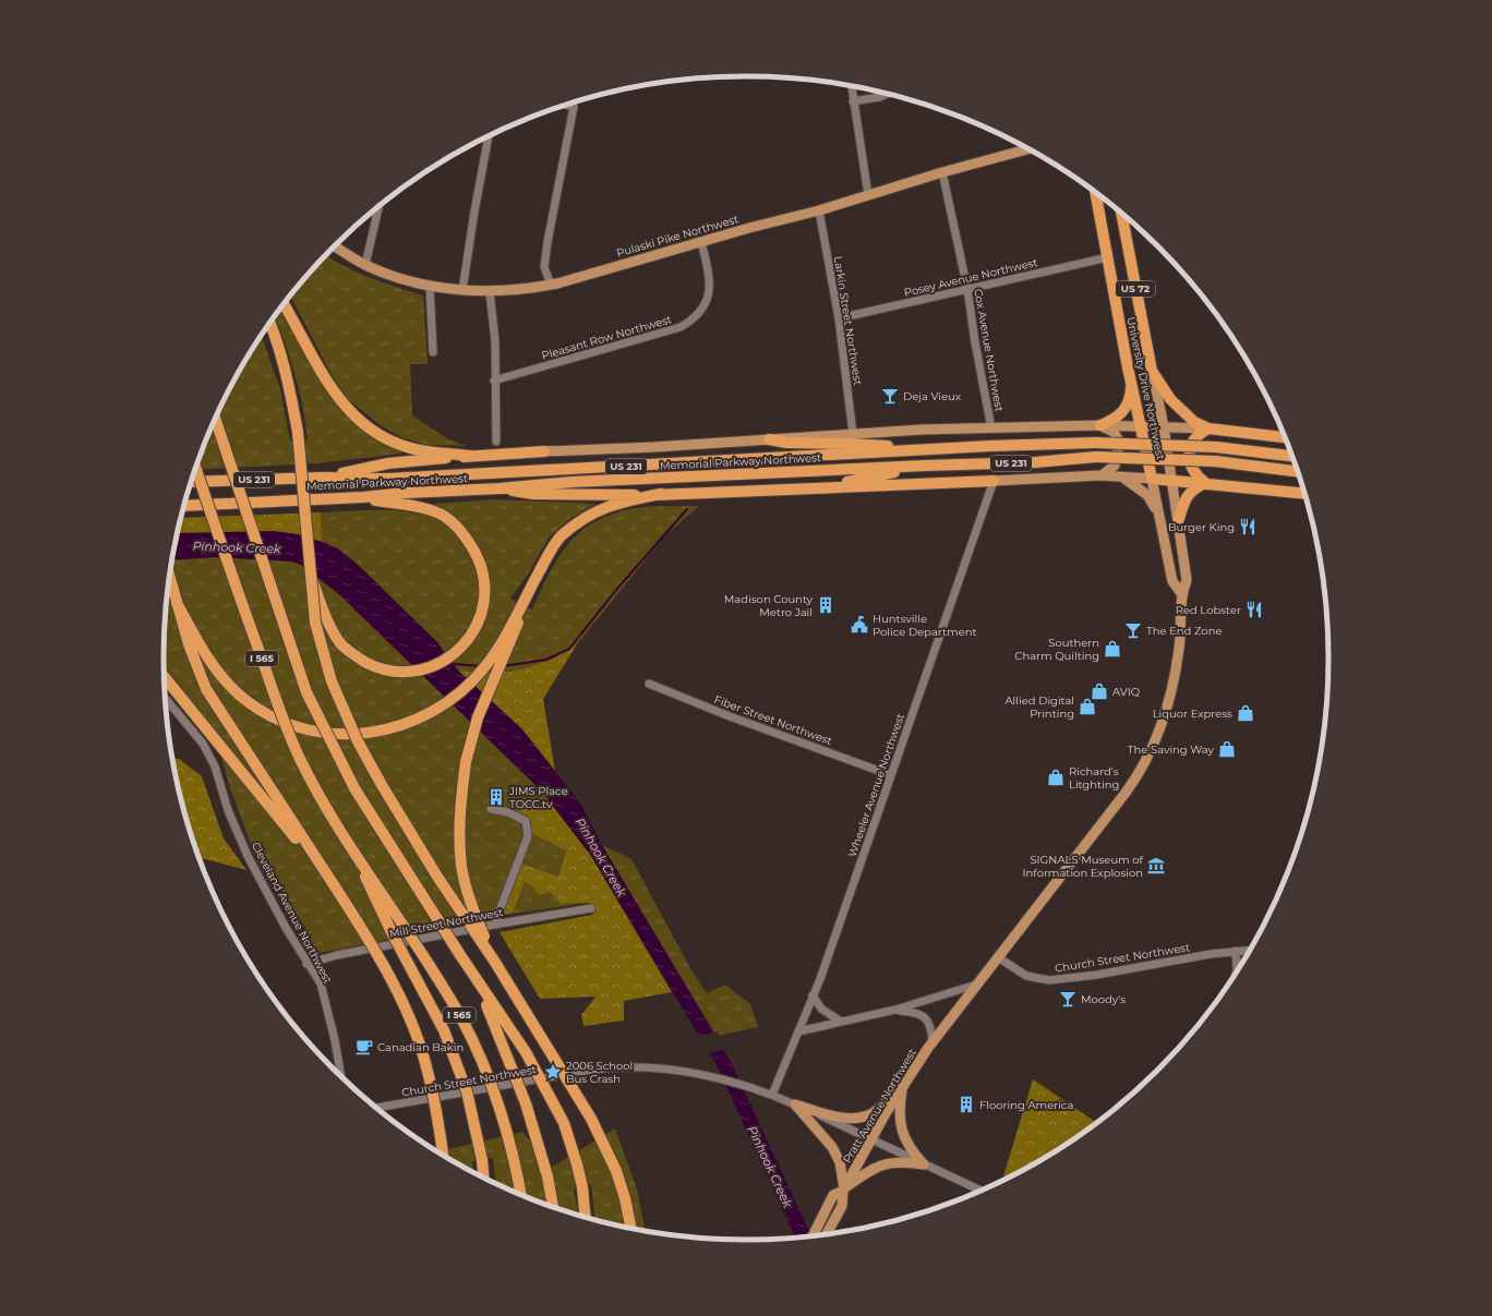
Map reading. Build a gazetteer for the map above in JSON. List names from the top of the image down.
{
  "streets": {
    "highway": [
      "US 72",
      "University Drive Northwest",
      "Memorial Parkway Northwest",
      "US 231",
      "I 565"
    ],
    "main road": ["Pulaski Pike Northwest", "Pratt Avenue Northwest"],
    "street": [
      "Posey Avenue Northwest",
      "Larkin Street Northwest",
      "Pleasant Row Northwest",
      "Cox Avenue Northwest",
      "Fiber Street Northwest",
      "Wheeler Avenue Northwest",
      "Cleveland Avenue Northwest",
      "Mill Street Northwest",
      "Church Street Northwest"
    ]
  },
  "crossings": [
    ["Pulaski Pike Northwest", "Larkin Street Northwest"],
    ["Pulaski Pike Northwest", "Pleasant Row Northwest"],
    ["Pulaski Pike Northwest", "Cox Avenue Northwest"],
    ["Posey Avenue Northwest", "Larkin Street Northwest"],
    ["Posey Avenue Northwest", "Cox Avenue Northwest"],
    ["Posey Avenue Northwest", "University Drive Northwest"],
    ["US 72", "University Drive Northwest"],
    ["University Drive Northwest", "Church Street Northwest"],
    ["University Drive Northwest", "Pratt Avenue Northwest"],
    ["Fiber Street Northwest", "Wheeler Avenue Northwest"],
    ["Wheeler Avenue Northwest", "Church Street Northwest"],
    ["Cleveland Avenue Northwest", "Mill Street Northwest"],
    ["Church Street Northwest", "Pratt Avenue Northwest"]
  ],
  "water": ["Pinhook Creek"],
  "places": {
    "bar": ["Deja Vieux", "The End Zone", "Moody's"],
    "restaurant": ["Burger King", "Red Lobster"],
    "building": ["Madison County Metro Jail", "JIMS Place TOCC.tv", "Flooring America"],
    "public building": ["Huntsville Police Department"],
    "shop": [
      "Southern Charm Quilting",
      "AVIQ",
      "Allied Digital Printing",
      "Liquor Express",
      "The Saving Way",
      "Richard's Litghting"
    ],
    "museum": ["SIGNALS Museum of Information Explosion"],
    "cafe": ["Canadian Bakin"],
    "place": ["2006 School Bus Crash"]
  }
}
